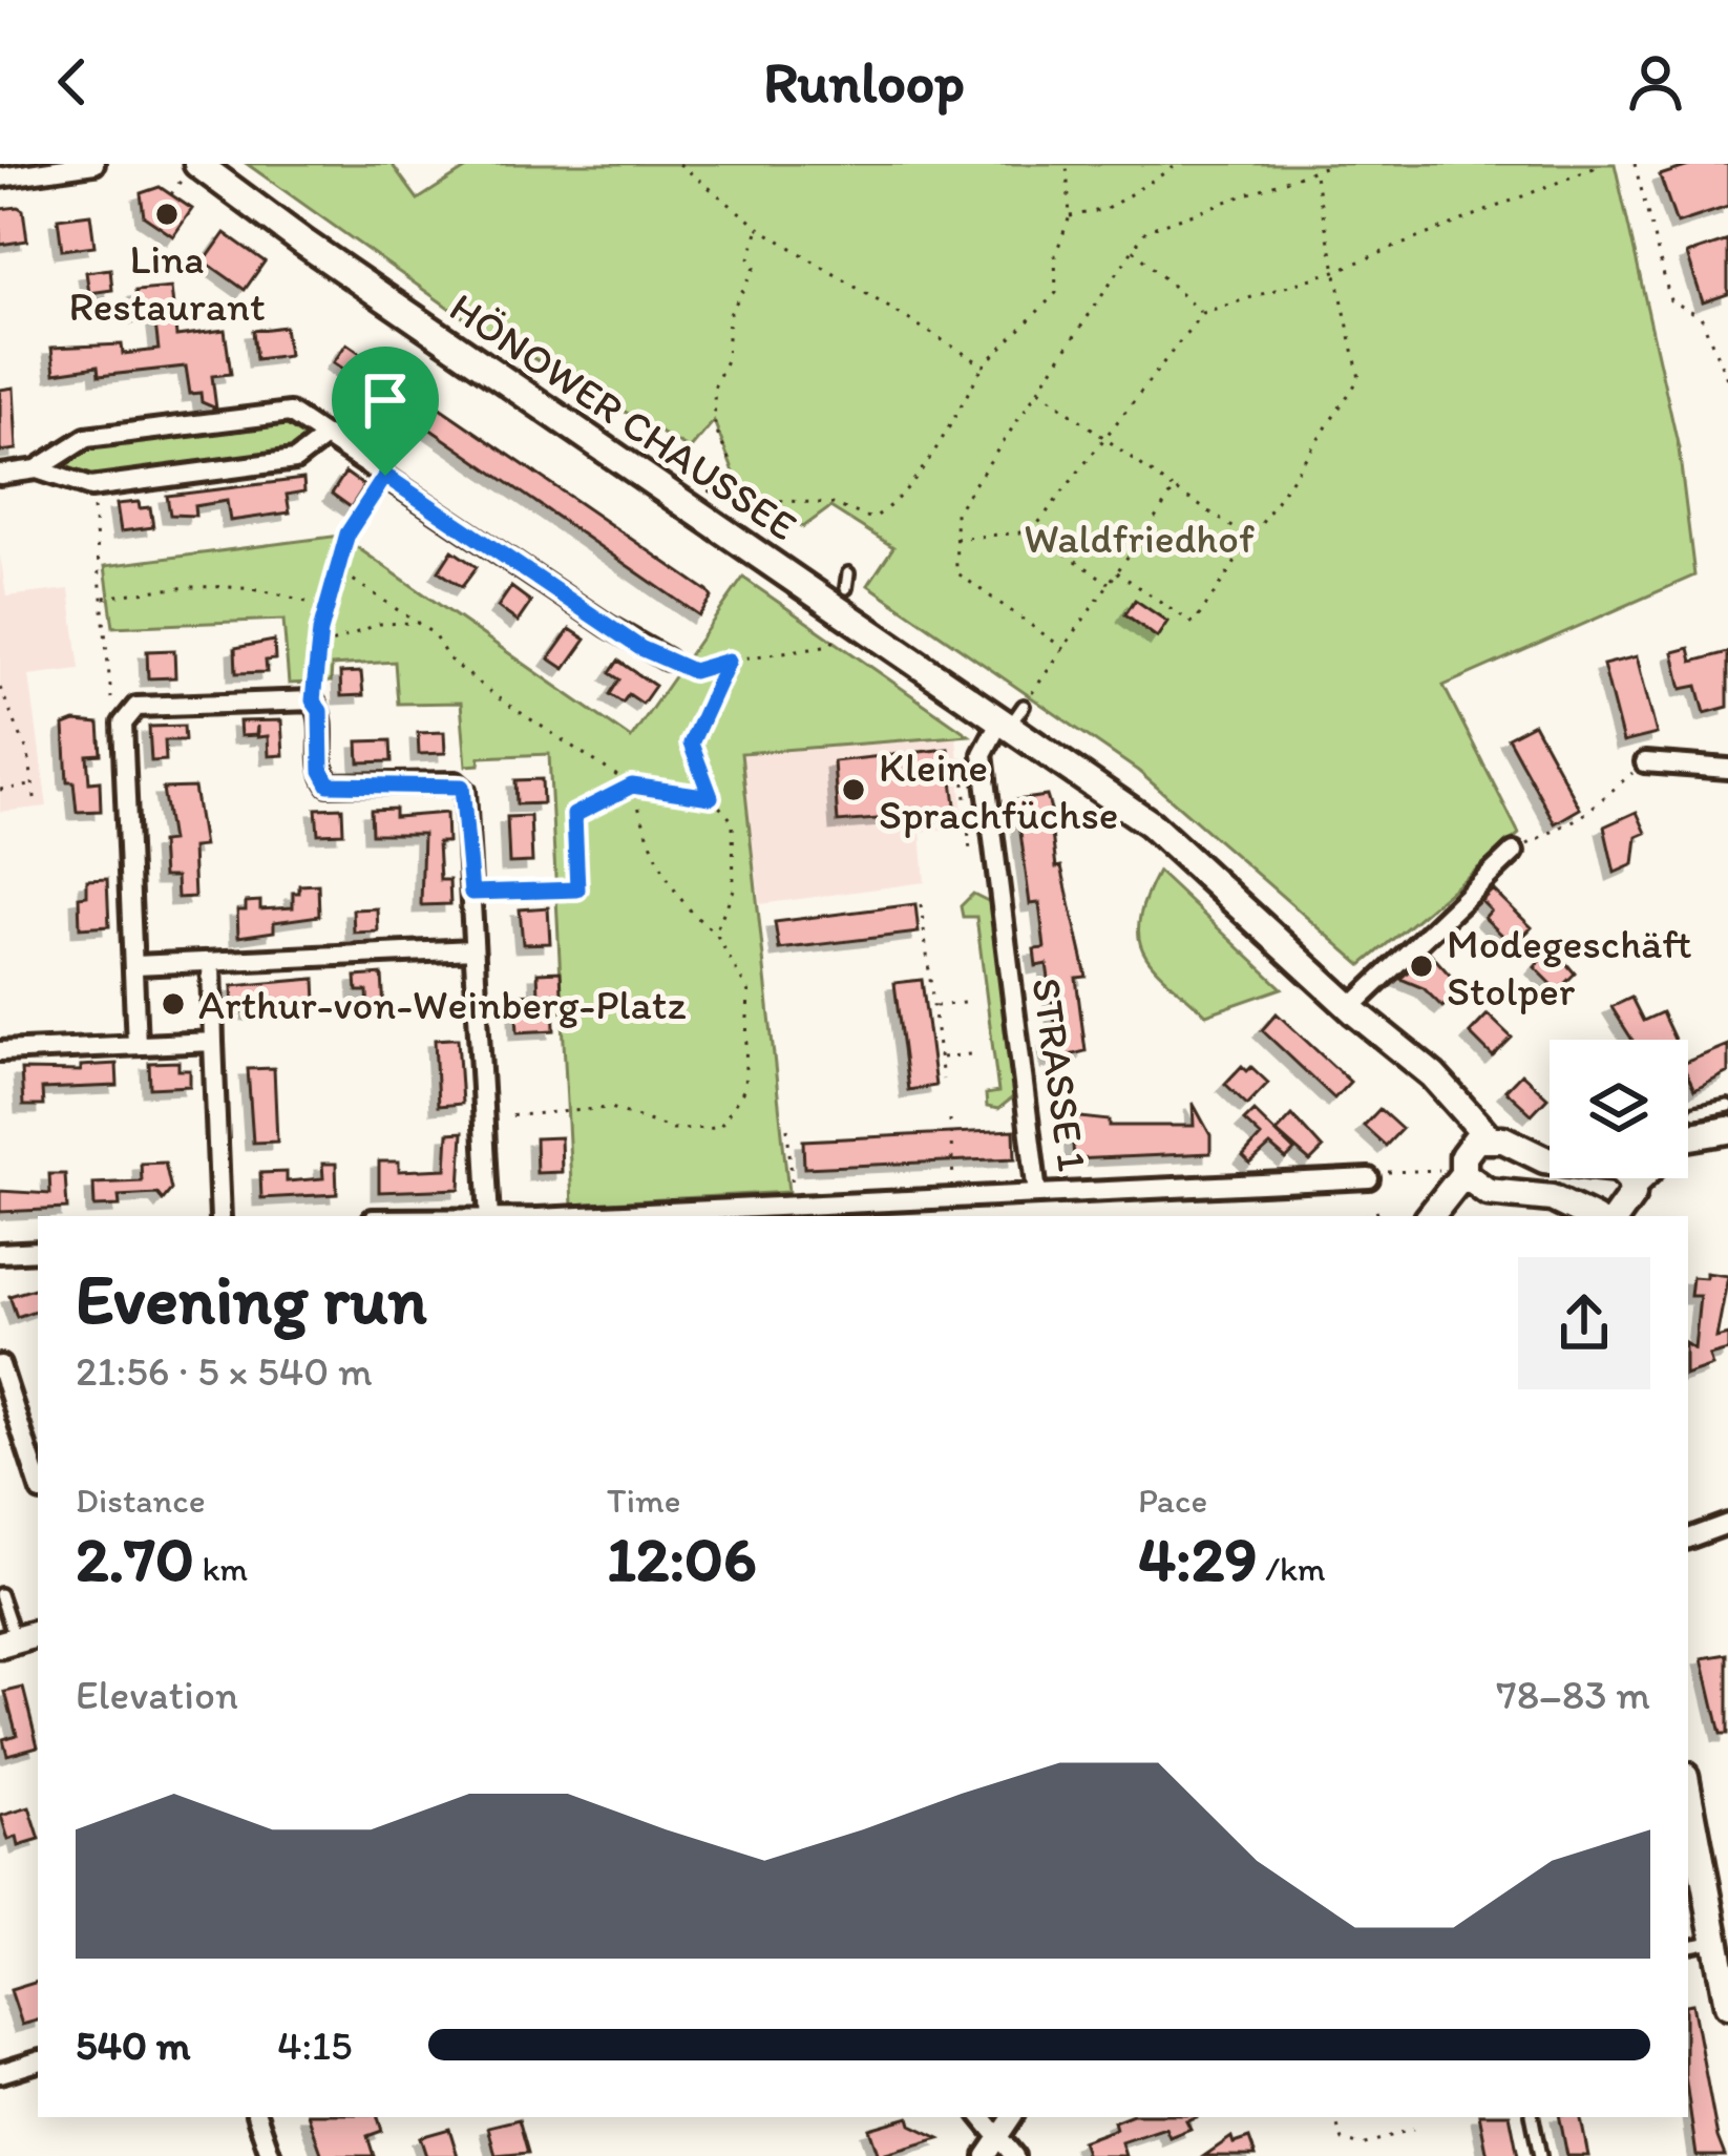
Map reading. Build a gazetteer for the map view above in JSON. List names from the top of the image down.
{
  "streets": {
    "main road": ["HÖNOWER CHAUSSEE"],
    "street": ["STRASSE 1"]
  },
  "crossings": [
    ["HÖNOWER CHAUSSEE", "STRASSE 1"]
  ],
  "parks": ["Waldfriedhof"],
  "places": [
    "Lina Restaurant",
    "Kleine Sprachfüchse",
    "Modegeschäft Stolper",
    "Arthur-von-Weinberg-Platz"
  ],
  "page": {
    "header": "Runloop",
    "heading": ["Evening run", "21:56 · 5 × 540 m"],
    "stats": [
      ["Distance", "2.70 km"],
      ["Time", "12:06"],
      ["Pace", "4:29 /km"]
    ],
    "chart": ["Elevation", "78–83 m"],
    "list": [
      {
        "name": "540 m",
        "note": "4:15"
      }
    ]
  }
}
